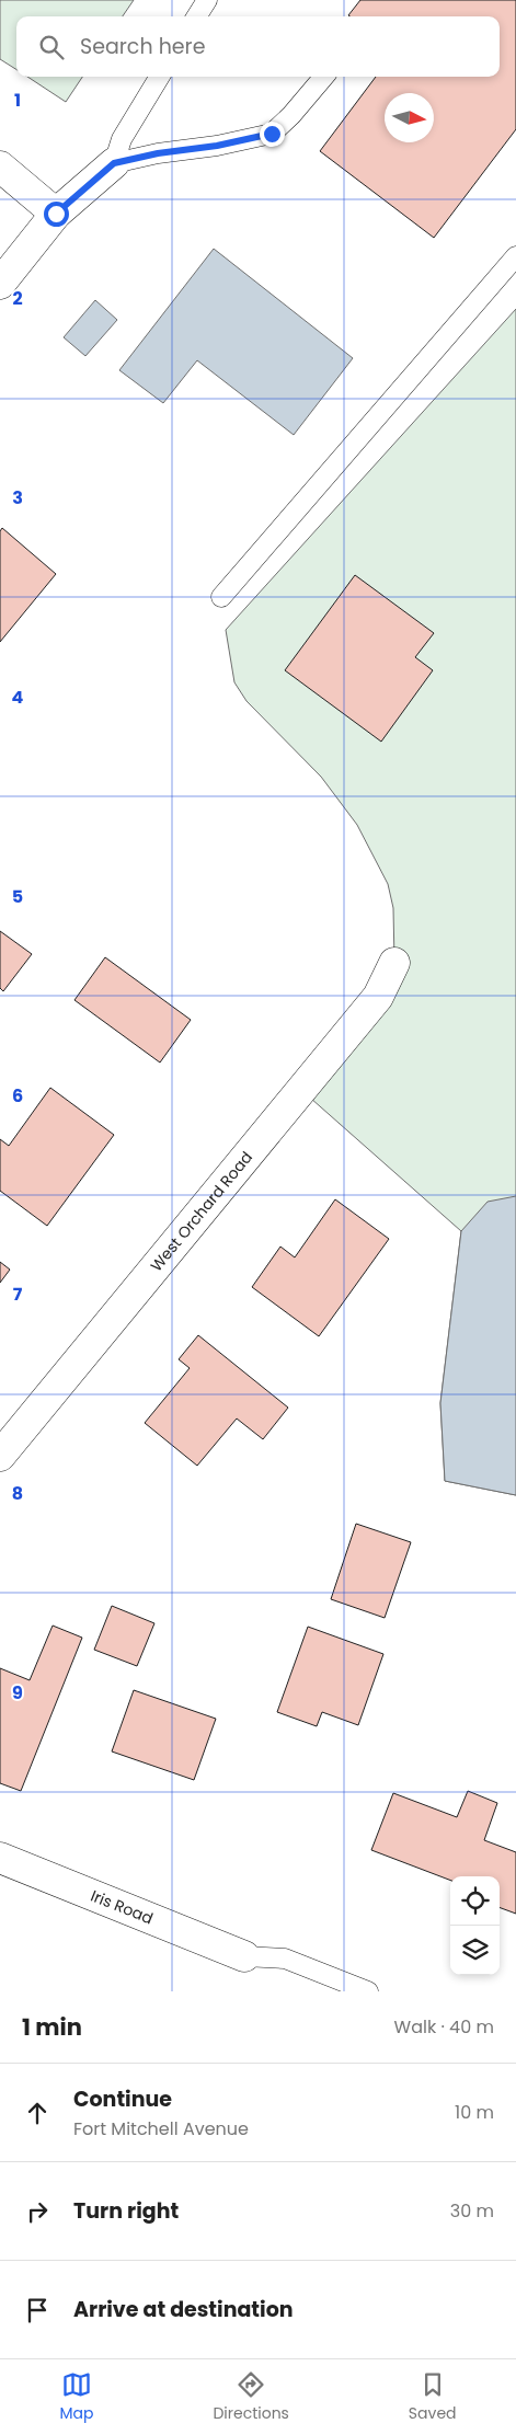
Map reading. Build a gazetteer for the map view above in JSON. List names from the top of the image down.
{
  "streets": {
    "street": ["West Orchard Road", "Iris Road"]
  },
  "north": "right",
  "page": {
    "search": "Search here",
    "heading": ["1 min", "Walk · 40 m"],
    "list": [
      ["Continue", "Fort Mitchell Avenue", "10 m"],
      ["Turn right", "30 m"],
      "Arrive at destination"
    ],
    "nav": ["Map", "Directions", "Saved"]
  },
  "grid": {
    "rows": [
      "1",
      "2",
      "3",
      "4",
      "5",
      "6",
      "7",
      "8",
      "9"
    ]
  }
}
